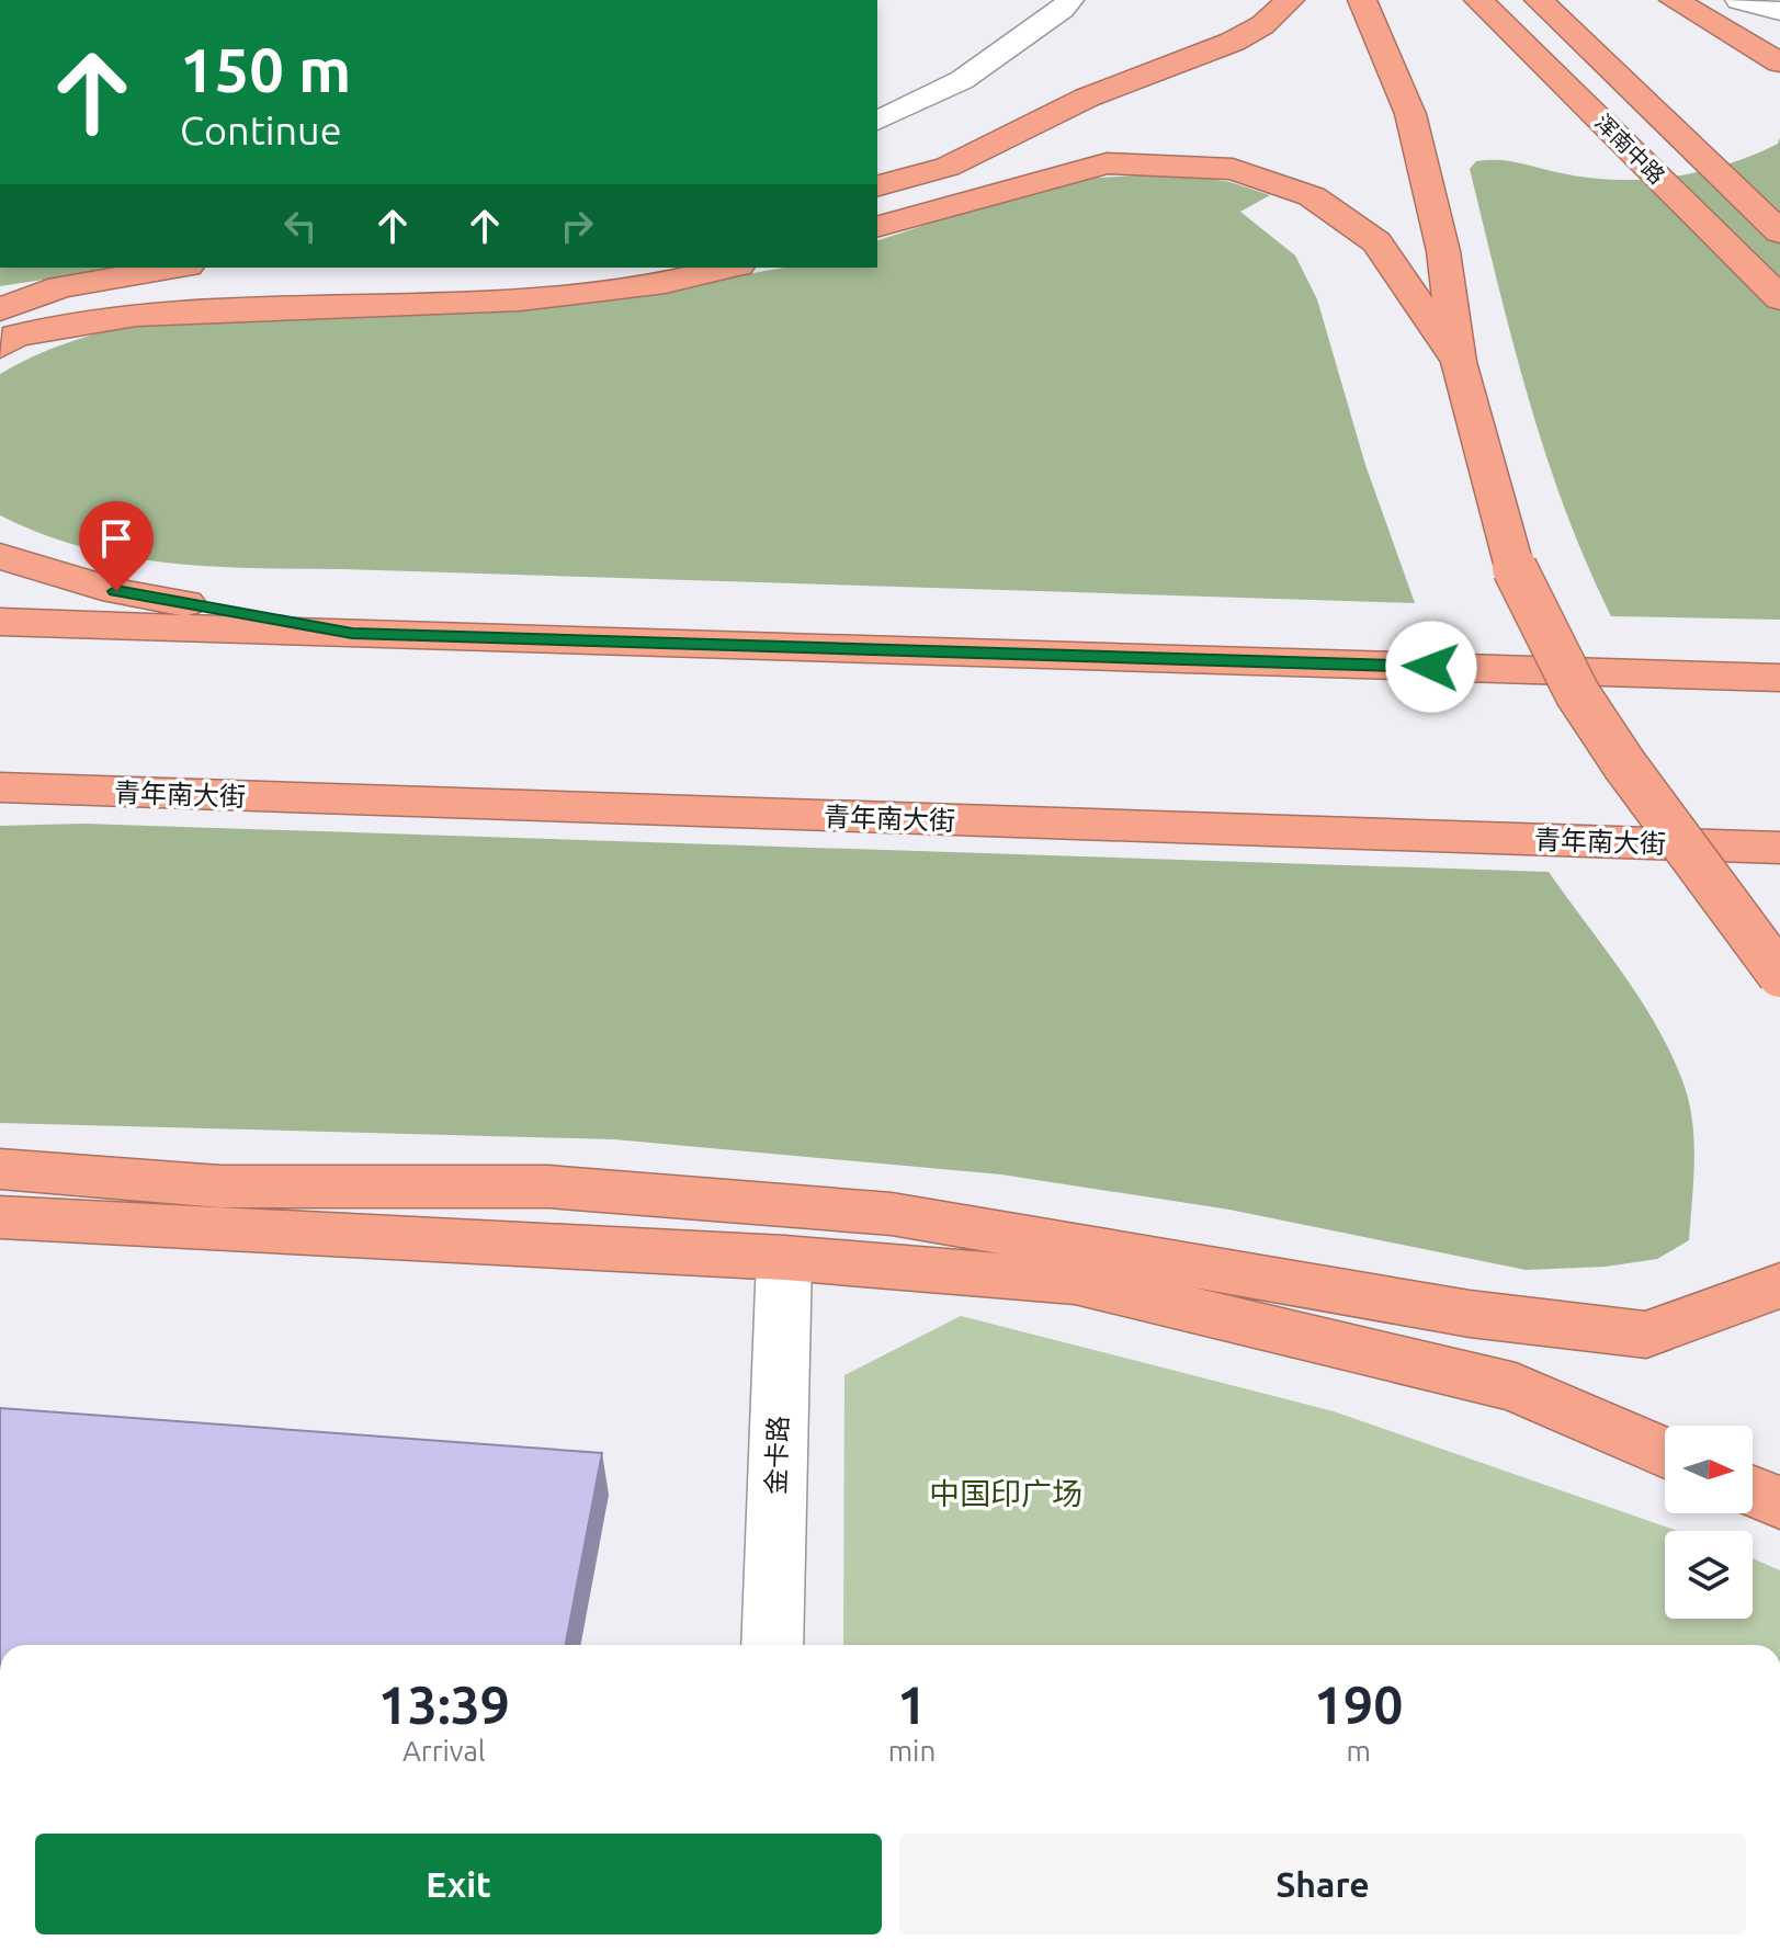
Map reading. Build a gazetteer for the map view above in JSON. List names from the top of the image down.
{
  "streets": {
    "highway": ["浑南中路", "青年南大街"],
    "street": ["金卡路"]
  },
  "parks": ["中国印广场"],
  "north": "right",
  "page": {
    "turn": ["150 m", "Continue"],
    "eta": [
      "13:39",
      "Arrival",
      "1",
      "min",
      "190",
      "m"
    ],
    "buttons": ["Exit", "Share"]
  }
}
